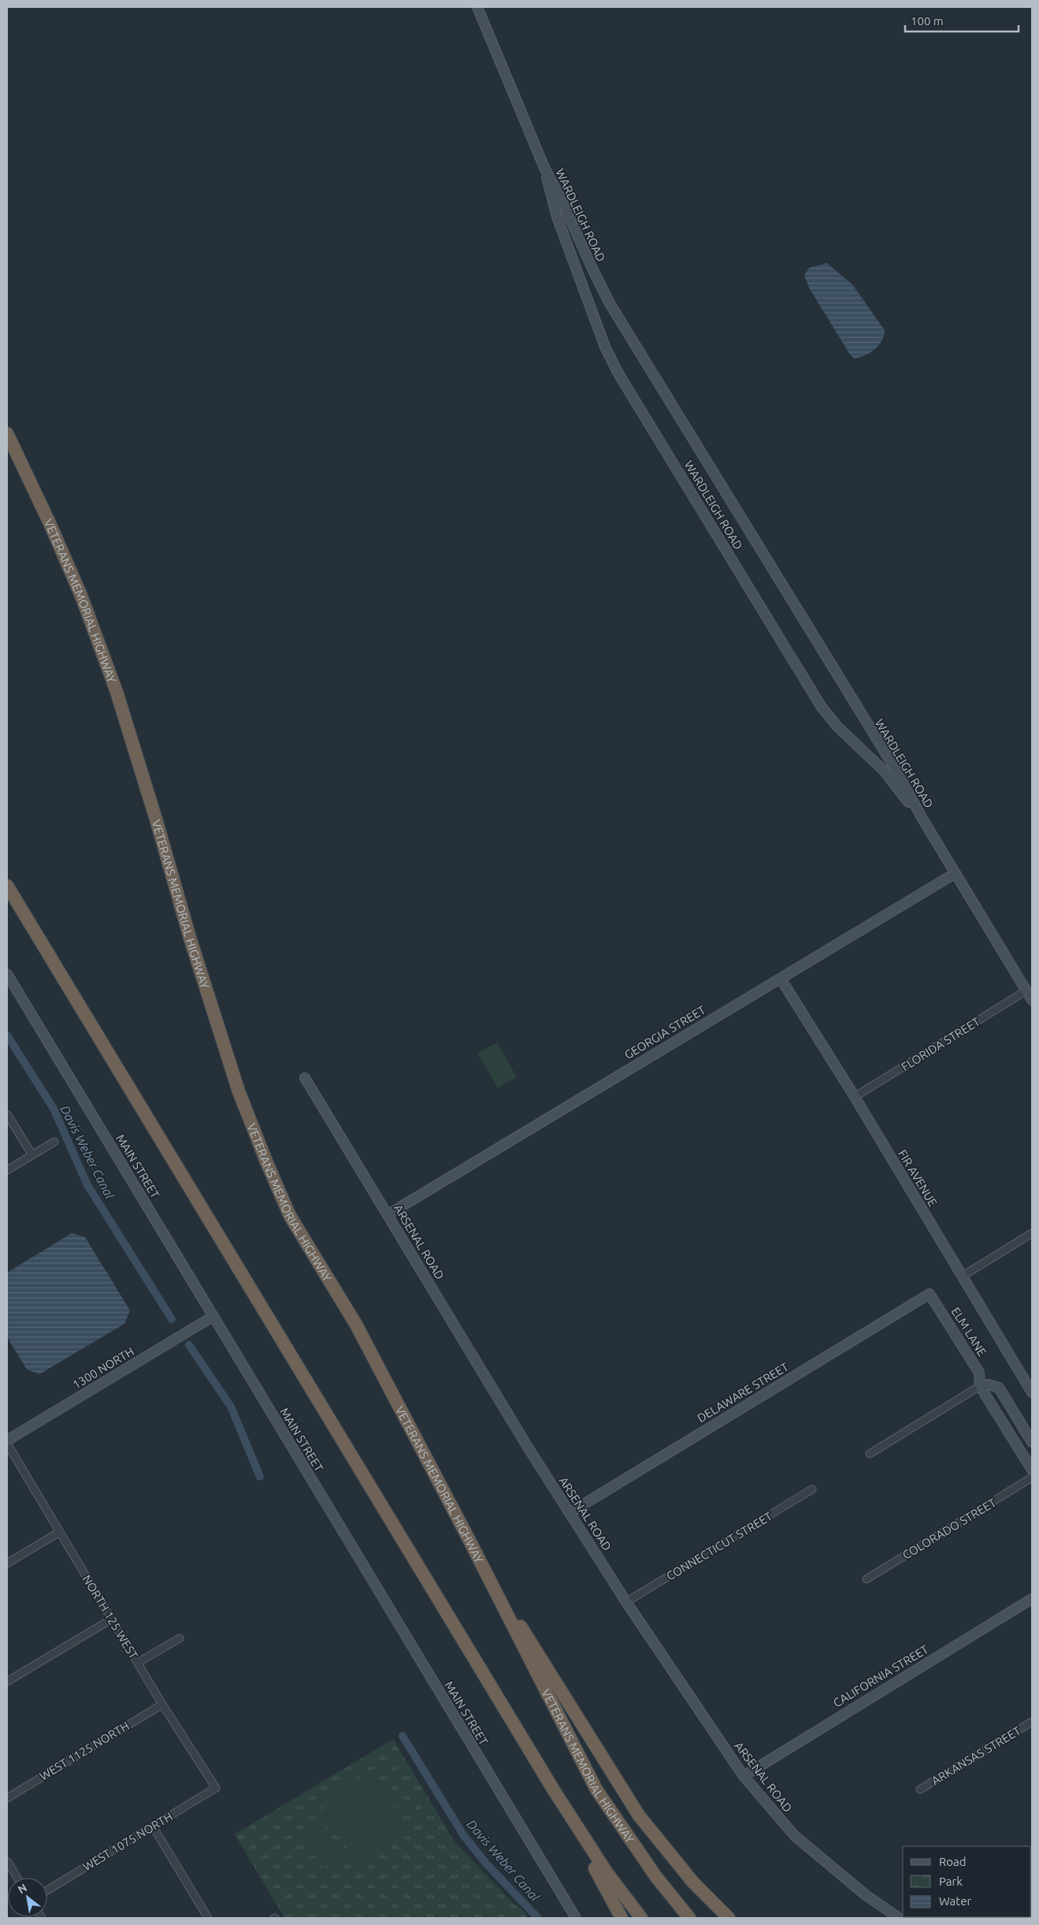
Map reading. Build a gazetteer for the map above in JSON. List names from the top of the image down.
{
  "streets": {
    "highway": ["VETERANS MEMORIAL HIGHWAY"],
    "street": [
      "WARDLEIGH ROAD",
      "GEORGIA STREET",
      "FLORIDA STREET",
      "MAIN STREET",
      "FIR AVENUE",
      "ARSENAL ROAD",
      "ELM LANE",
      "1300 NORTH",
      "DELAWARE STREET",
      "COLORADO STREET",
      "CONNECTICUT STREET",
      "NORTH 125 WEST",
      "CALIFORNIA STREET",
      "WEST 1125 NORTH",
      "ARKANSAS STREET",
      "WEST 1075 NORTH"
    ]
  },
  "crossings": [
    ["WARDLEIGH ROAD", "GEORGIA STREET"],
    ["WARDLEIGH ROAD", "FLORIDA STREET"],
    ["GEORGIA STREET", "FIR AVENUE"],
    ["GEORGIA STREET", "ARSENAL ROAD"],
    ["FLORIDA STREET", "FIR AVENUE"],
    ["MAIN STREET", "1300 NORTH"],
    ["ARSENAL ROAD", "DELAWARE STREET"],
    ["ARSENAL ROAD", "CONNECTICUT STREET"],
    ["ARSENAL ROAD", "CALIFORNIA STREET"],
    ["ELM LANE", "DELAWARE STREET"],
    ["NORTH 125 WEST", "WEST 1125 NORTH"],
    ["NORTH 125 WEST", "WEST 1075 NORTH"]
  ],
  "water": ["Davis Weber Canal"],
  "legend": ["Road", "Park", "Water"],
  "scale_bar": "100 m",
  "north": "top left"
}
